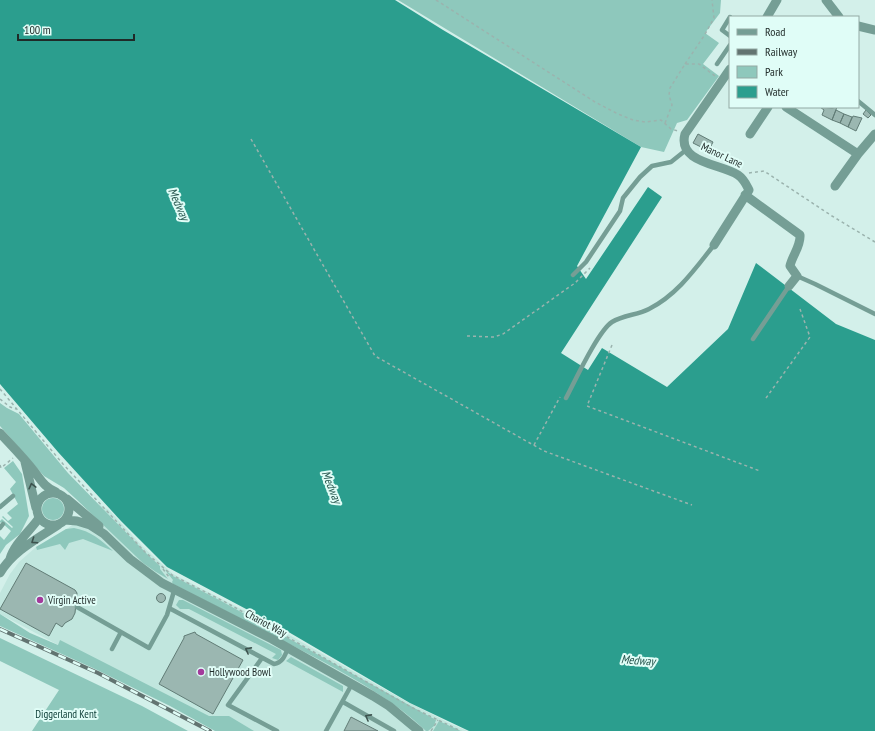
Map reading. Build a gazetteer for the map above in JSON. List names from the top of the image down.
{
  "streets": {
    "street": ["Manor Lane", "Chariot Way"]
  },
  "water": ["Medway"],
  "parks": ["Diggerland Kent"],
  "places": ["Virgin Active", "Hollywood Bowl"],
  "legend": [
    "Road",
    "Railway",
    "Park",
    "Water"
  ],
  "scale_bar": "100 m"
}
